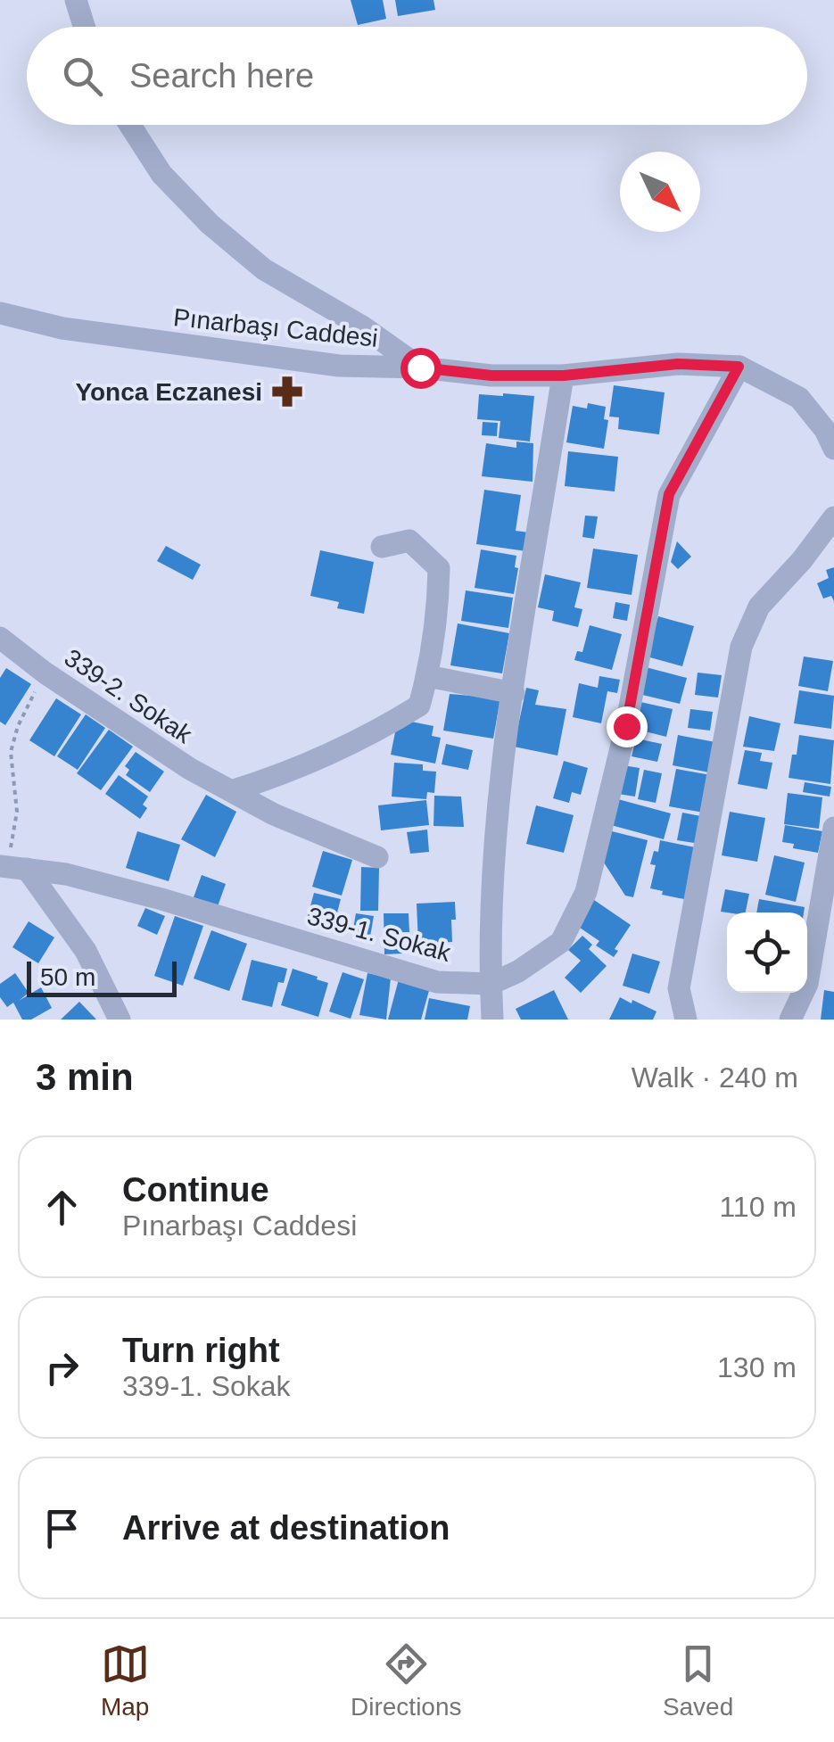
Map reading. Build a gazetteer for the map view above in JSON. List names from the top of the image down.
{
  "streets": {
    "street": ["Pınarbaşı Caddesi", "339-2. Sokak", "339-1. Sokak"]
  },
  "crossings": [
    ["Pınarbaşı Caddesi", "339-1. Sokak"]
  ],
  "places": {
    "pharmacy": ["Yonca Eczanesi"]
  },
  "scale_bar": "50 m",
  "north": "bottom right",
  "page": {
    "search": "Search here",
    "scale": "50 m",
    "heading": ["3 min", "Walk · 240 m"],
    "list": [
      ["Continue", "Pınarbaşı Caddesi", "110 m"],
      ["Turn right", "339-1. Sokak", "130 m"],
      "Arrive at destination"
    ],
    "nav": ["Map", "Directions", "Saved"]
  }
}
